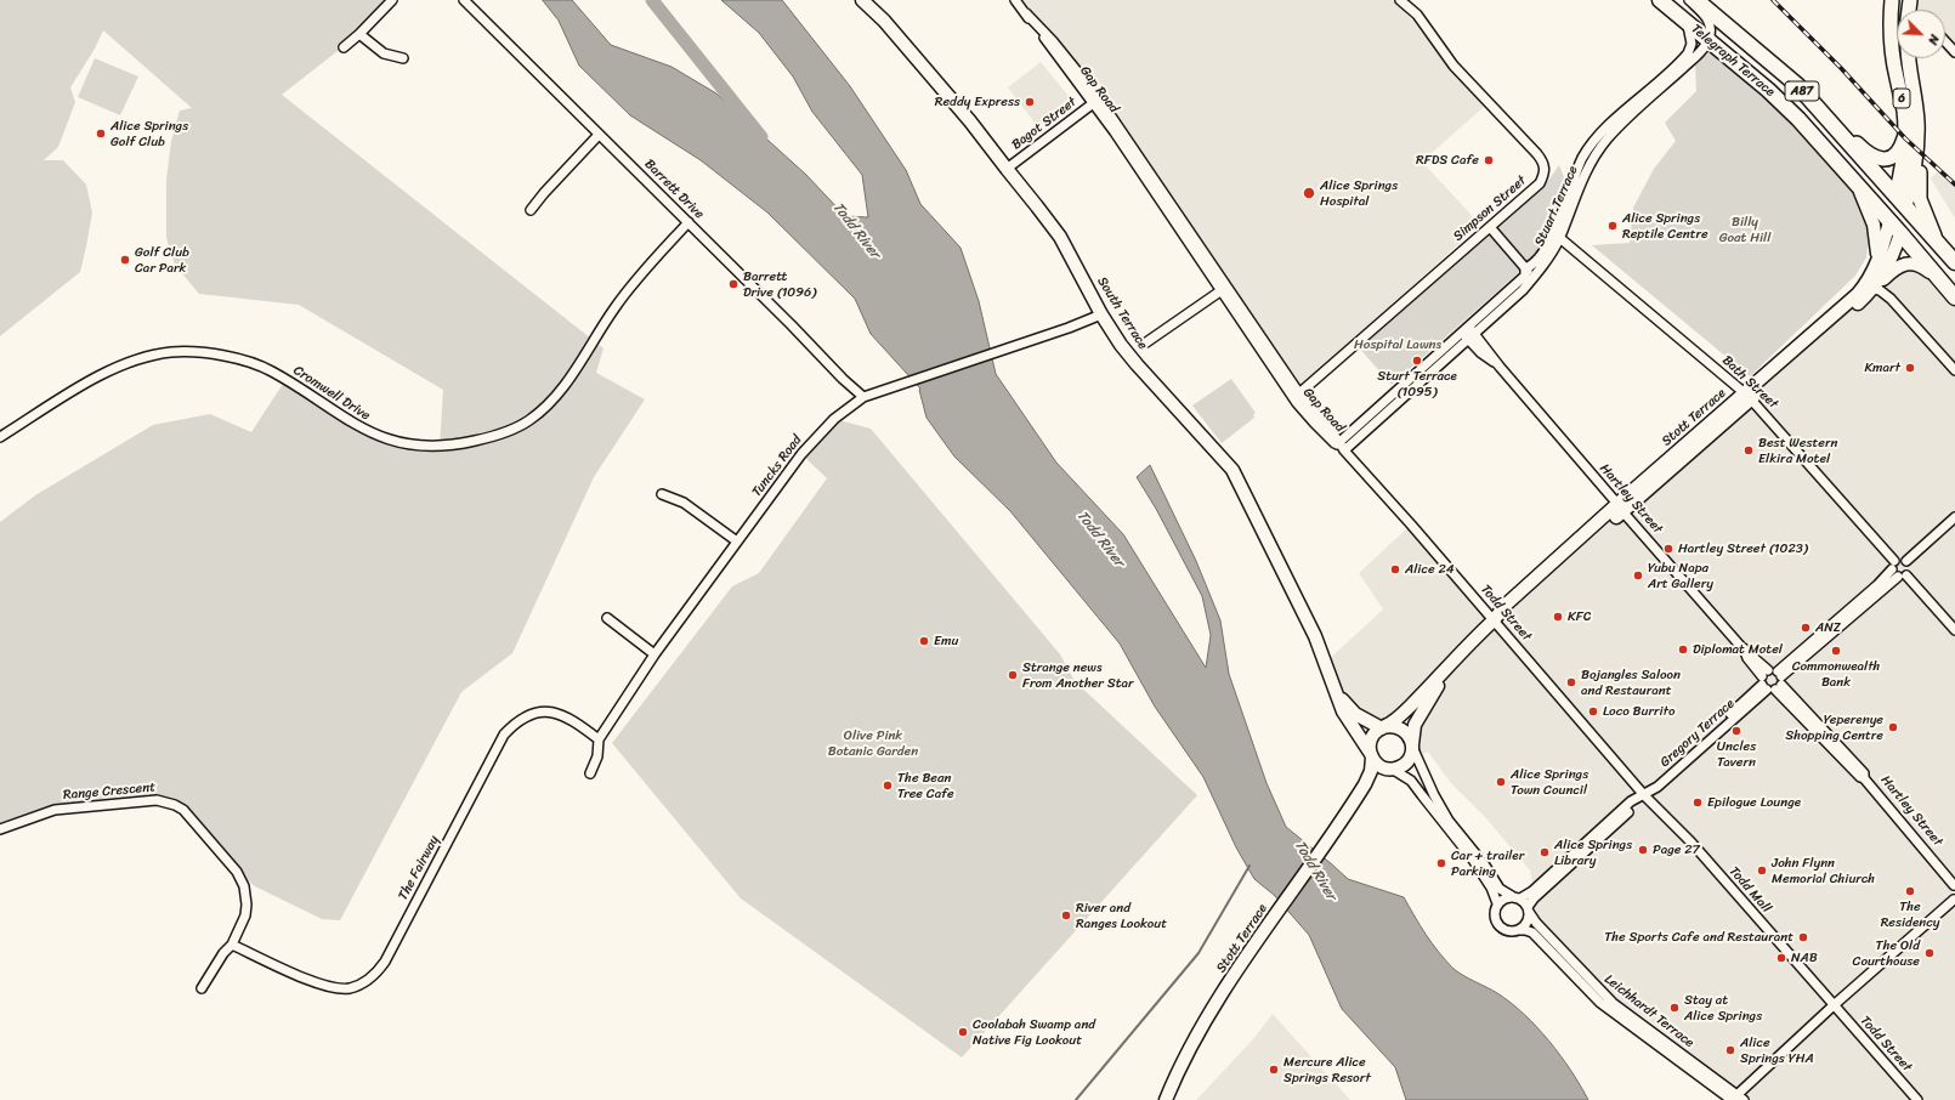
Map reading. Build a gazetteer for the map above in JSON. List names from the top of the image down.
{
  "streets": {
    "highway": ["Telegraph Terrace", "A87", "6"],
    "main road": ["South Terrace", "Stott Terrace"],
    "street": [
      "Gap Road",
      "Bagot Street",
      "Barrett Drive",
      "Stuart Terrace",
      "Simpson Street",
      "Bath Street",
      "Cromwell Drive",
      "Tuncks Road",
      "Hartley Street",
      "Todd Street",
      "Gregory Terrace",
      "Range Crescent",
      "The Fairway",
      "Todd Mall",
      "Leichhardt Terrace"
    ]
  },
  "crossings": [
    ["Telegraph Terrace", "A87"],
    ["Telegraph Terrace", "6"],
    ["Telegraph Terrace", "Stuart Terrace"],
    ["Telegraph Terrace", "Stott Terrace"],
    ["Gap Road", "Bagot Street"],
    ["Gap Road", "Stuart Terrace"],
    ["Gap Road", "Simpson Street"],
    ["Gap Road", "Todd Street"],
    ["A87", "6"],
    ["A87", "Stott Terrace"],
    ["6", "Stott Terrace"],
    ["Bagot Street", "South Terrace"],
    ["Barrett Drive", "Cromwell Drive"],
    ["Barrett Drive", "Tuncks Road"],
    ["Stuart Terrace", "Bath Street"],
    ["Stuart Terrace", "Hartley Street"],
    ["Stuart Terrace", "Todd Street"],
    ["South Terrace", "Stott Terrace"],
    ["South Terrace", "Tuncks Road"],
    ["Bath Street", "Stott Terrace"],
    ["Bath Street", "Gregory Terrace"],
    ["Stott Terrace", "Hartley Street"],
    ["Stott Terrace", "Todd Street"],
    ["Tuncks Road", "The Fairway"],
    ["Hartley Street", "Gregory Terrace"],
    ["Todd Street", "Gregory Terrace"],
    ["Todd Street", "Todd Mall"],
    ["Gregory Terrace", "Todd Mall"],
    ["Gregory Terrace", "Leichhardt Terrace"],
    ["Range Crescent", "The Fairway"]
  ],
  "water": ["Todd River"],
  "parks": ["Billy Goat Hill", "Hospital Lawns", "Olive Pink Botanic Garden"],
  "places": [
    "Reddy Express",
    "Alice Springs Golf Club",
    "RFDS Cafe",
    "Alice Springs Hospital",
    "Alice Springs Reptile Centre",
    "Golf Club Car Park",
    "Barrett Drive (1096)",
    "Sturt Terrace (1095)",
    "Kmart",
    "Best Western Elkira Motel",
    "Hartley Street (1023)",
    "Alice 24",
    "Yubu Napa Art Gallery",
    "KFC",
    "ANZ",
    "Emu",
    "Diplomat Motel",
    "Commonwealth Bank",
    "Strange news From Another Star",
    "Bojangles Saloon and Restaurant",
    "Loco Burrito",
    "Yeperenye Shopping Centre",
    "Uncles Tavern",
    "Alice Springs Town Council",
    "The Bean Tree Cafe",
    "Epilogue Lounge",
    "Page 27",
    "Alice Springs Library",
    "Car + trailer Parking",
    "John Flynn Memorial Chiurch",
    "The Residency",
    "River and Ranges Lookout",
    "The Sports Cafe and Restaurant",
    "The Old Courthouse",
    "NAB",
    "Stay at Alice Springs",
    "Coolabah Swamp and Native Fig Lookout",
    "Alice Springs YHA",
    "Mercure Alice Springs Resort"
  ],
  "north": "bottom right"
}
